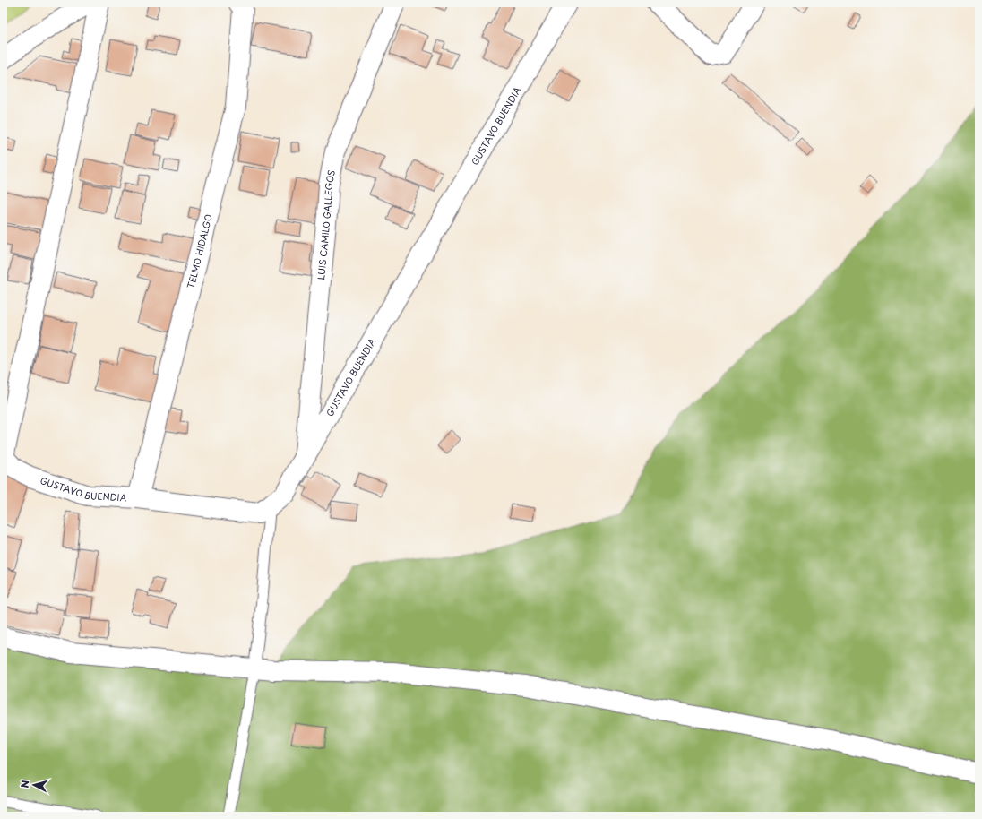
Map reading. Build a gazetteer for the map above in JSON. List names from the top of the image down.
{
  "streets": {
    "street": ["GUSTAVO BUENDIA", "LUIS CAMILO GALLEGOS", "TELMO HIDALGO"]
  },
  "crossings": [
    ["GUSTAVO BUENDIA", "LUIS CAMILO GALLEGOS"],
    ["GUSTAVO BUENDIA", "TELMO HIDALGO"]
  ],
  "north": "left"
}
